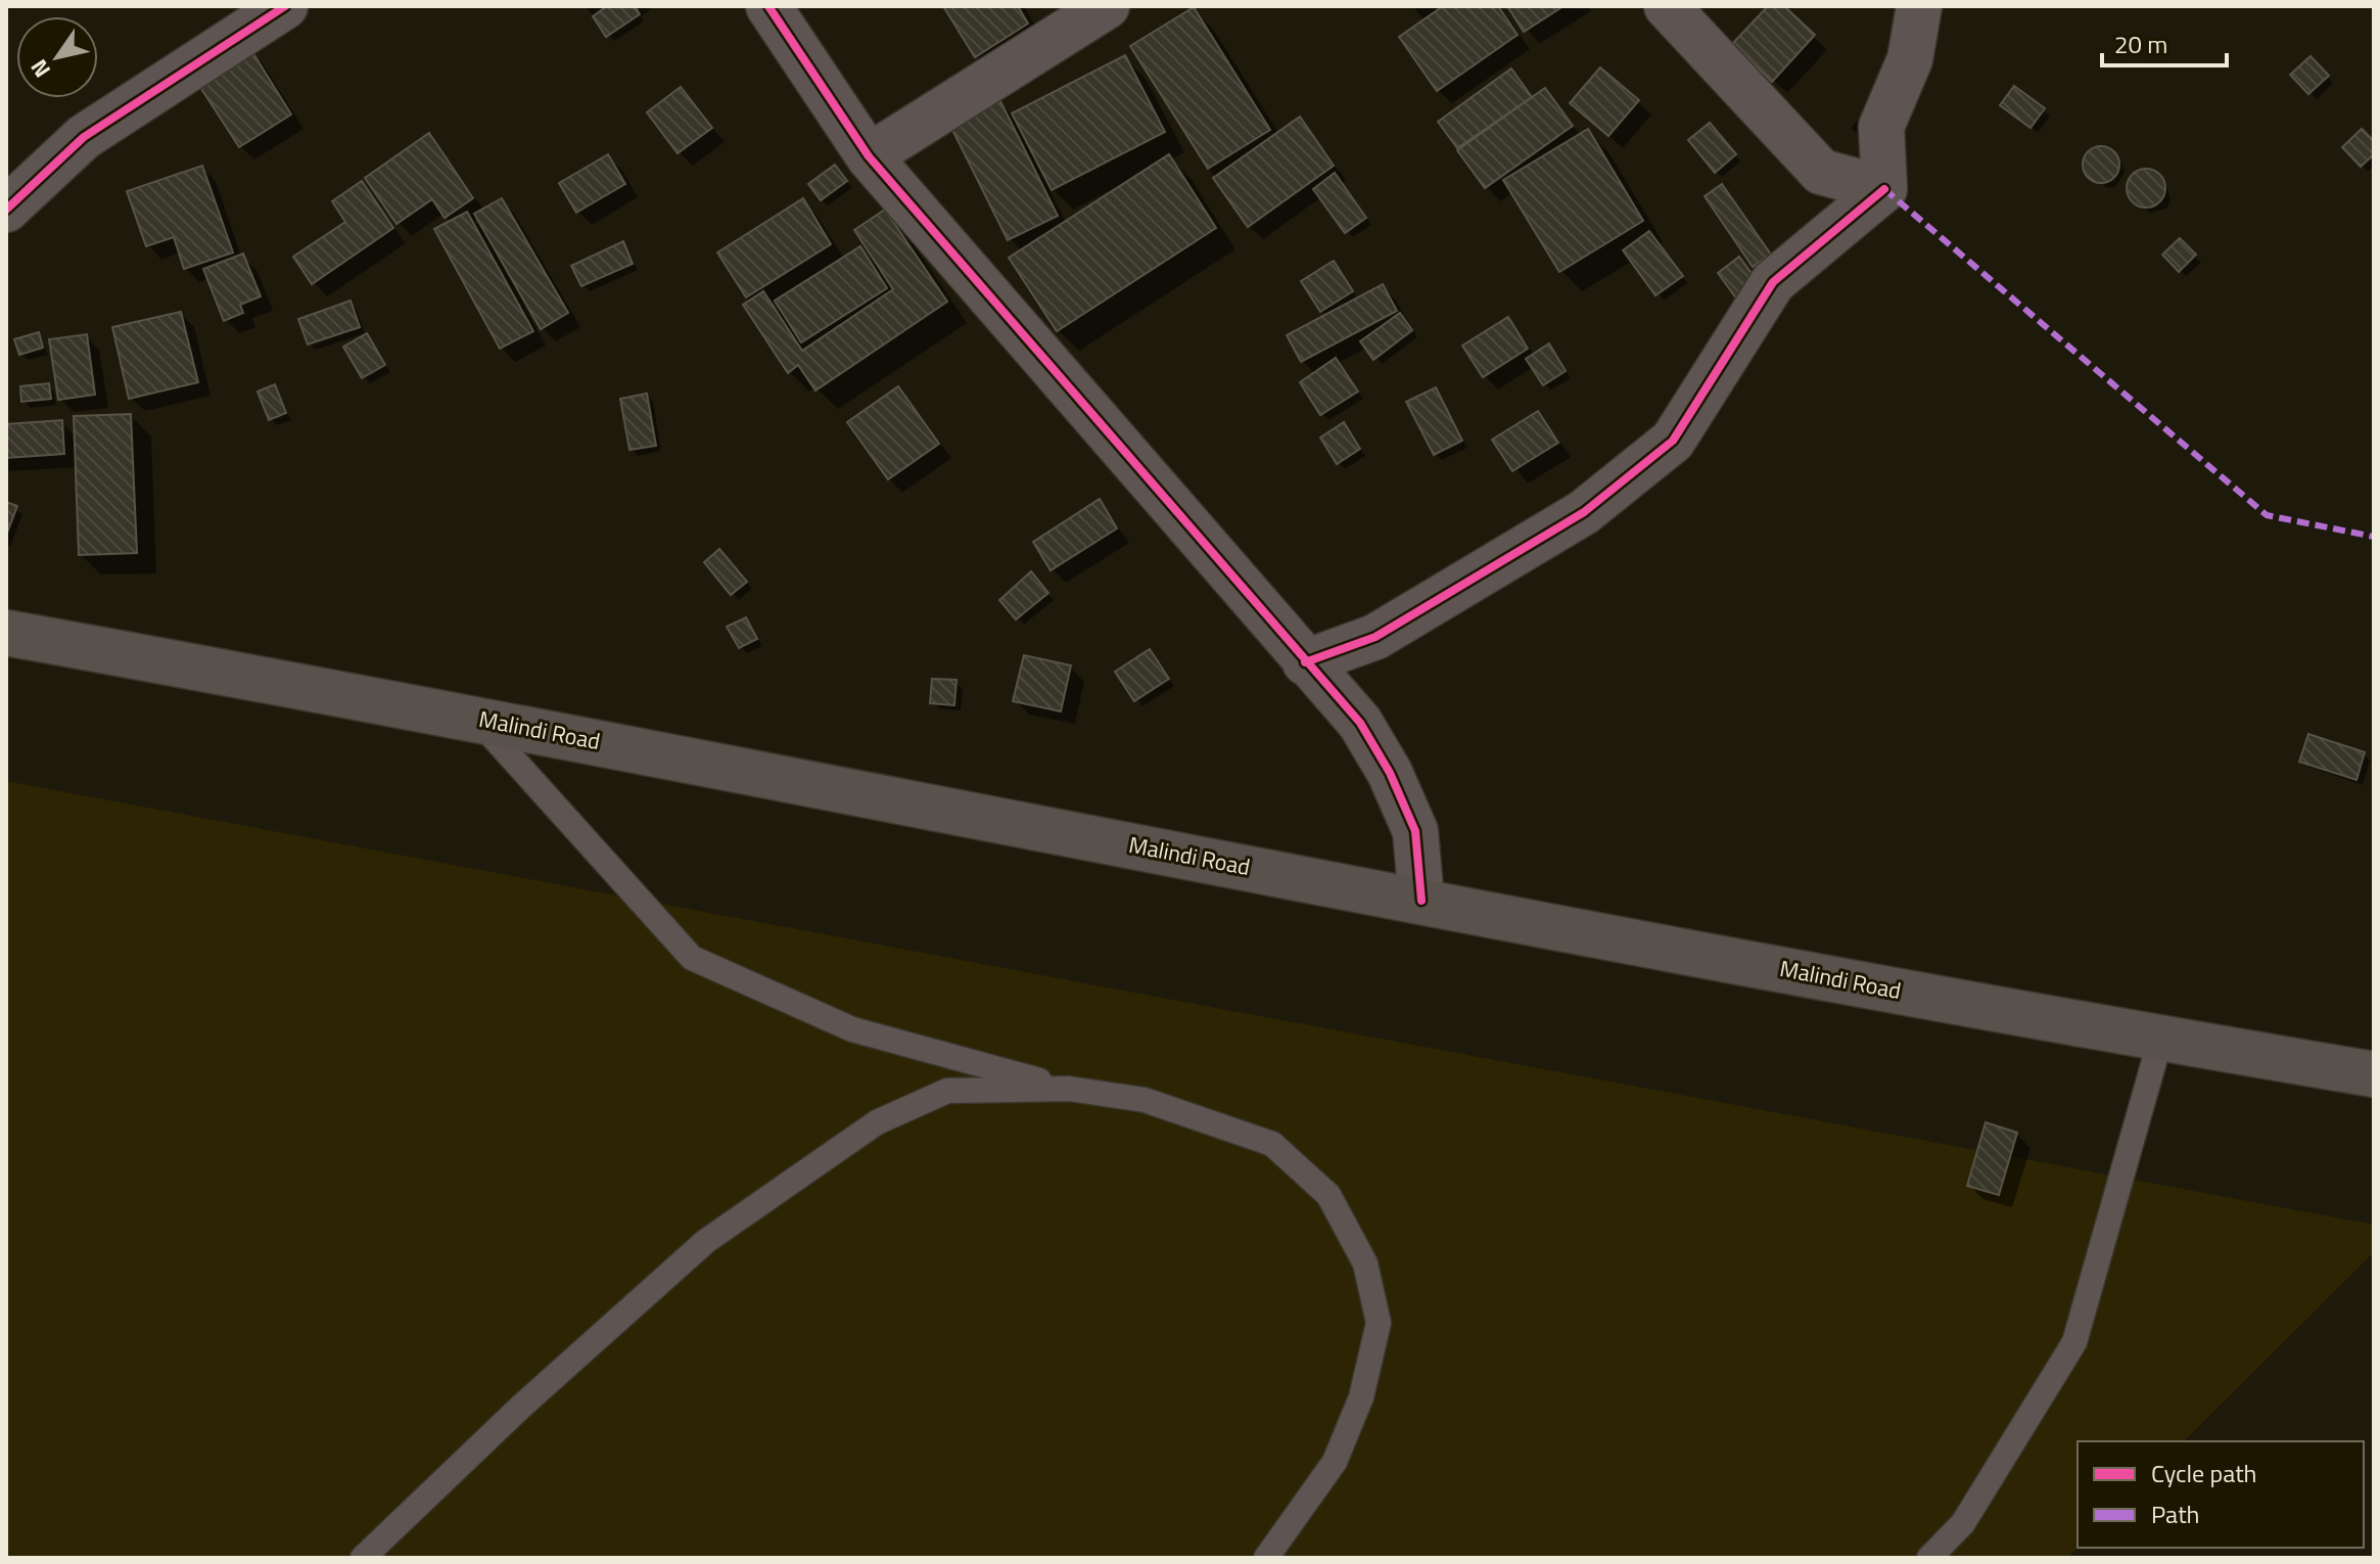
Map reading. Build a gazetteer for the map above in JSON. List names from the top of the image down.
{
  "streets": {
    "highway": ["Malindi Road"]
  },
  "legend": ["Cycle path", "Path"],
  "scale_bar": "20 m",
  "north": "bottom left"
}
